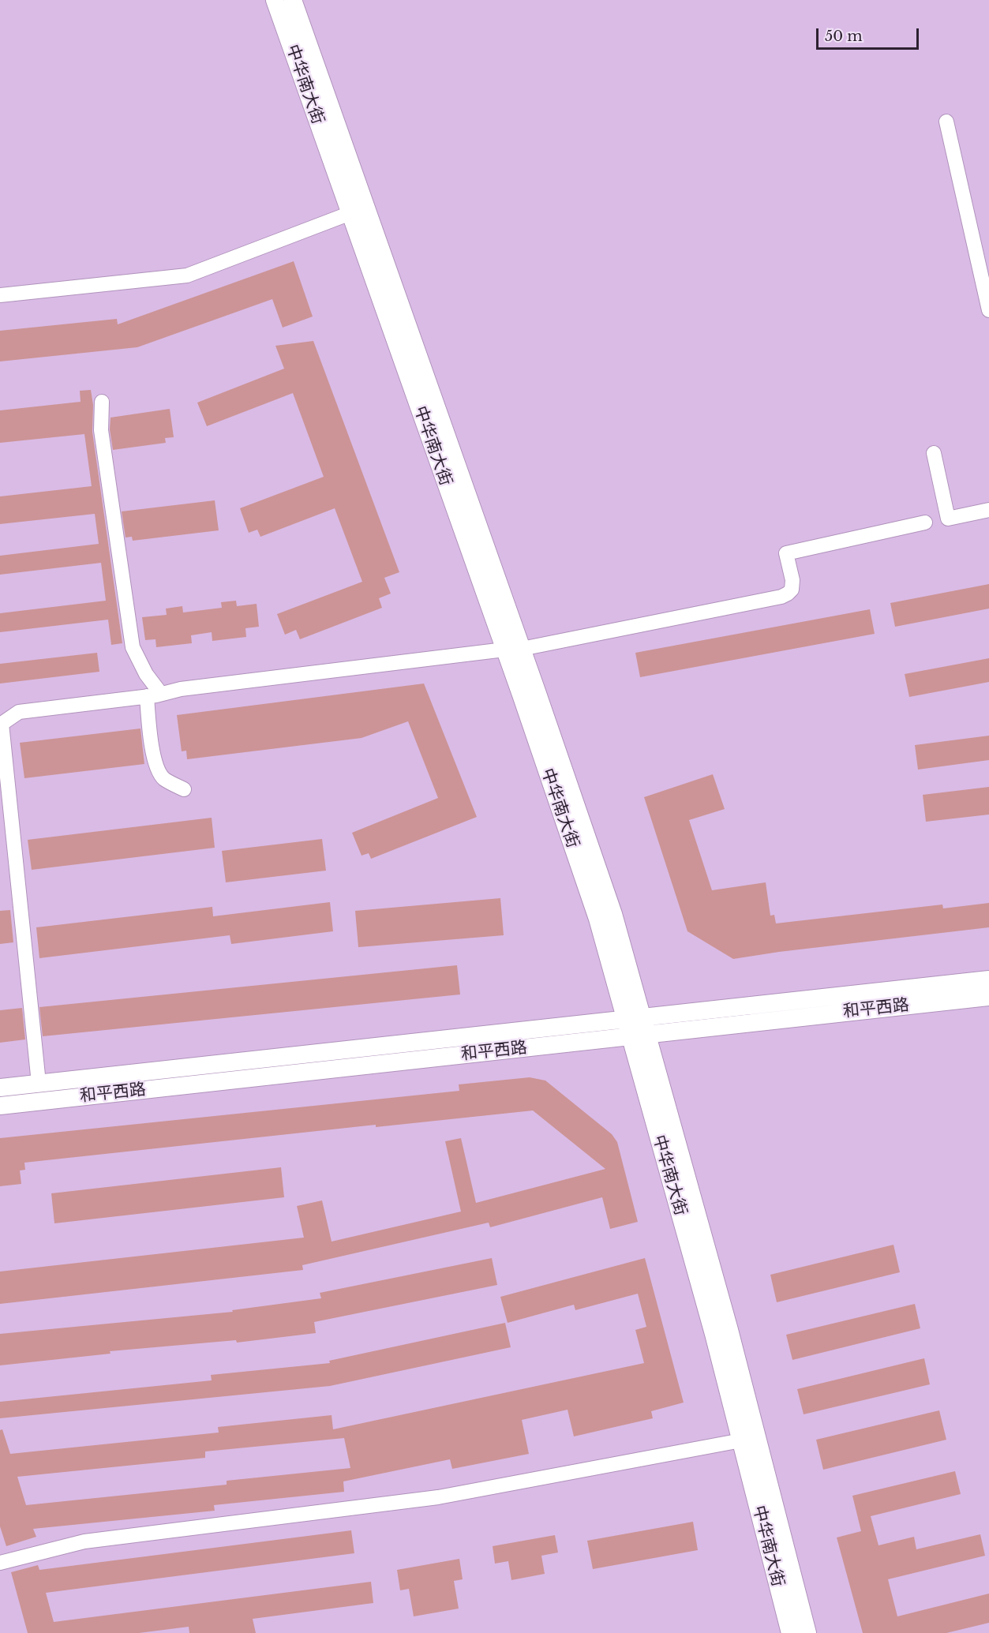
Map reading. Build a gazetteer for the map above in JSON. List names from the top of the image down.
{
  "streets": {
    "main road": ["中华南大街", "和平西路"]
  },
  "crossings": [
    ["中华南大街", "和平西路"]
  ],
  "scale_bar": "50 m"
}
